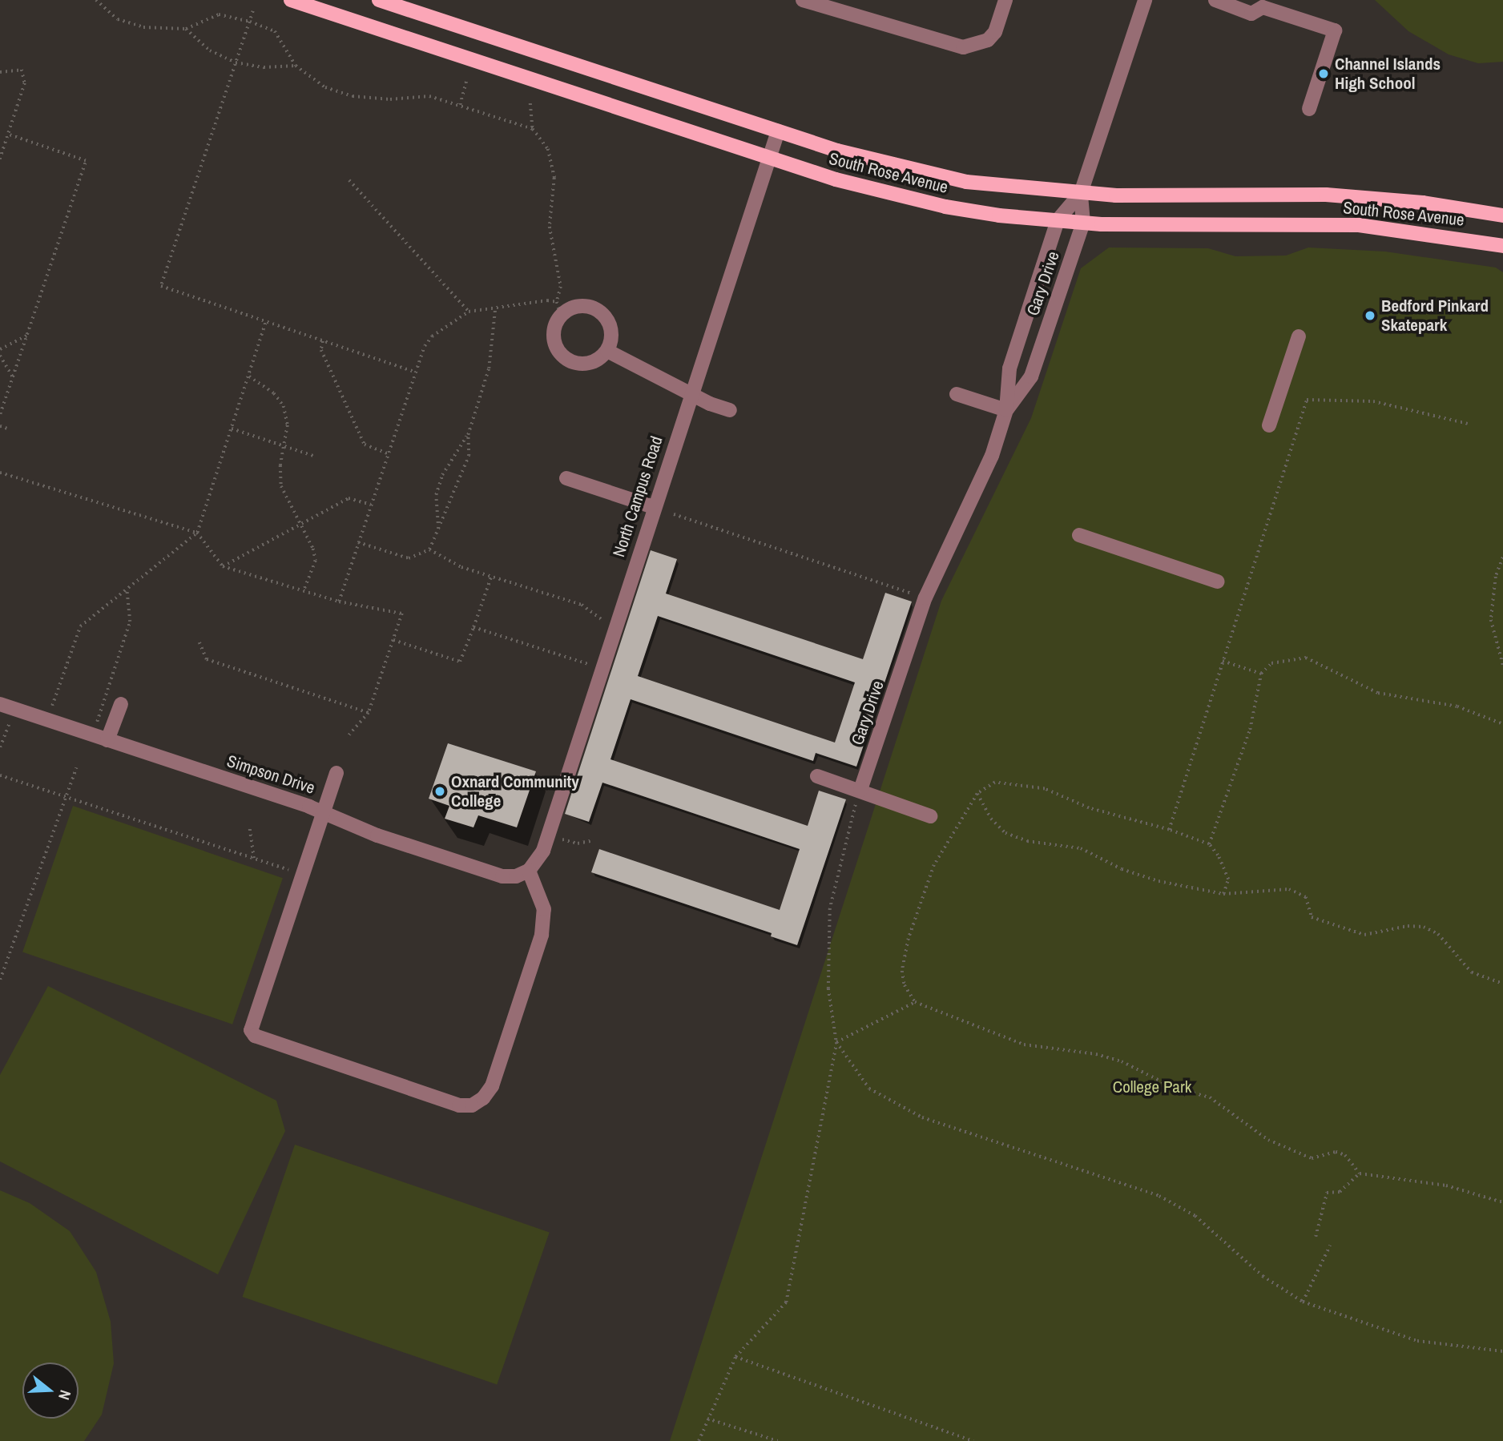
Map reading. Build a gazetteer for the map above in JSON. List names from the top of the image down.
{
  "streets": {
    "main road": ["South Rose Avenue"],
    "street": ["Gary Drive", "North Campus Road", "Simpson Drive"]
  },
  "crossings": [
    ["South Rose Avenue", "Gary Drive"],
    ["South Rose Avenue", "North Campus Road"],
    ["North Campus Road", "Simpson Drive"]
  ],
  "parks": ["College Park"],
  "places": ["Channel Islands High School", "Bedford Pinkard Skatepark", "Oxnard Community College"],
  "north": "right"
}
